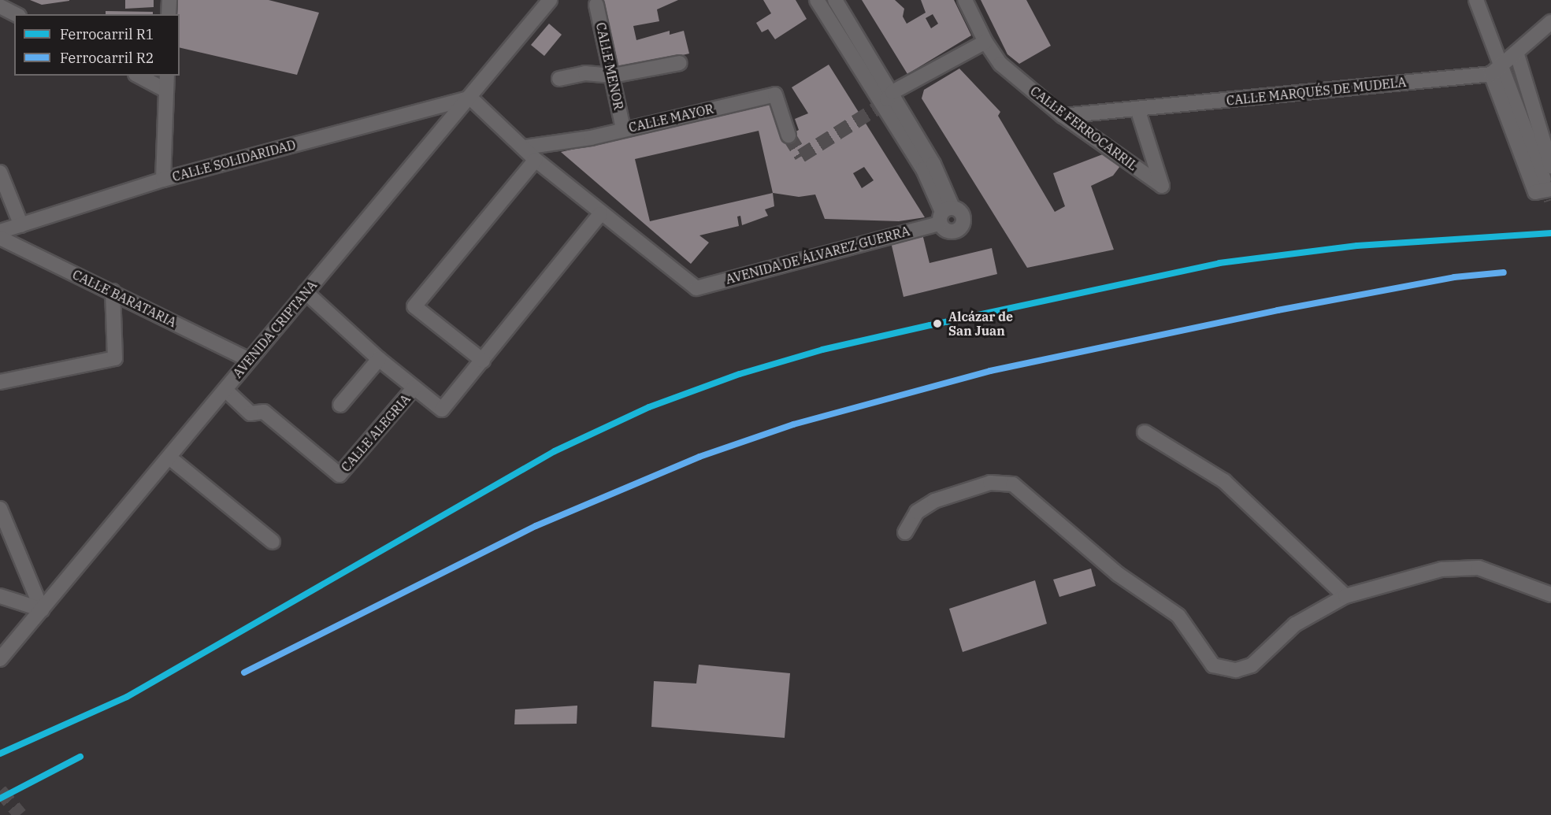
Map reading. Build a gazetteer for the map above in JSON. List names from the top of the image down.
{
  "streets": {
    "street": [
      "CALLE MENOR",
      "CALLE MARQUÉS DE MUDELA",
      "CALLE MAYOR",
      "CALLE FERROCARRIL",
      "CALLE SOLIDARIDAD",
      "AVENIDA DE ÁLVAREZ GUERRA",
      "CALLE BARATARIA",
      "AVENIDA CRIPTANA",
      "CALLE ALEGRIA"
    ]
  },
  "crossings": [
    ["CALLE MENOR", "CALLE MAYOR"],
    ["CALLE MARQUÉS DE MUDELA", "CALLE FERROCARRIL"],
    ["CALLE SOLIDARIDAD", "AVENIDA CRIPTANA"],
    ["CALLE BARATARIA", "AVENIDA CRIPTANA"],
    ["AVENIDA CRIPTANA", "CALLE ALEGRIA"]
  ],
  "places": ["Alcázar de San Juan"],
  "lines": ["rail line R1", "rail line R2"],
  "legend": ["Ferrocarril R1", "Ferrocarril R2"]
}
